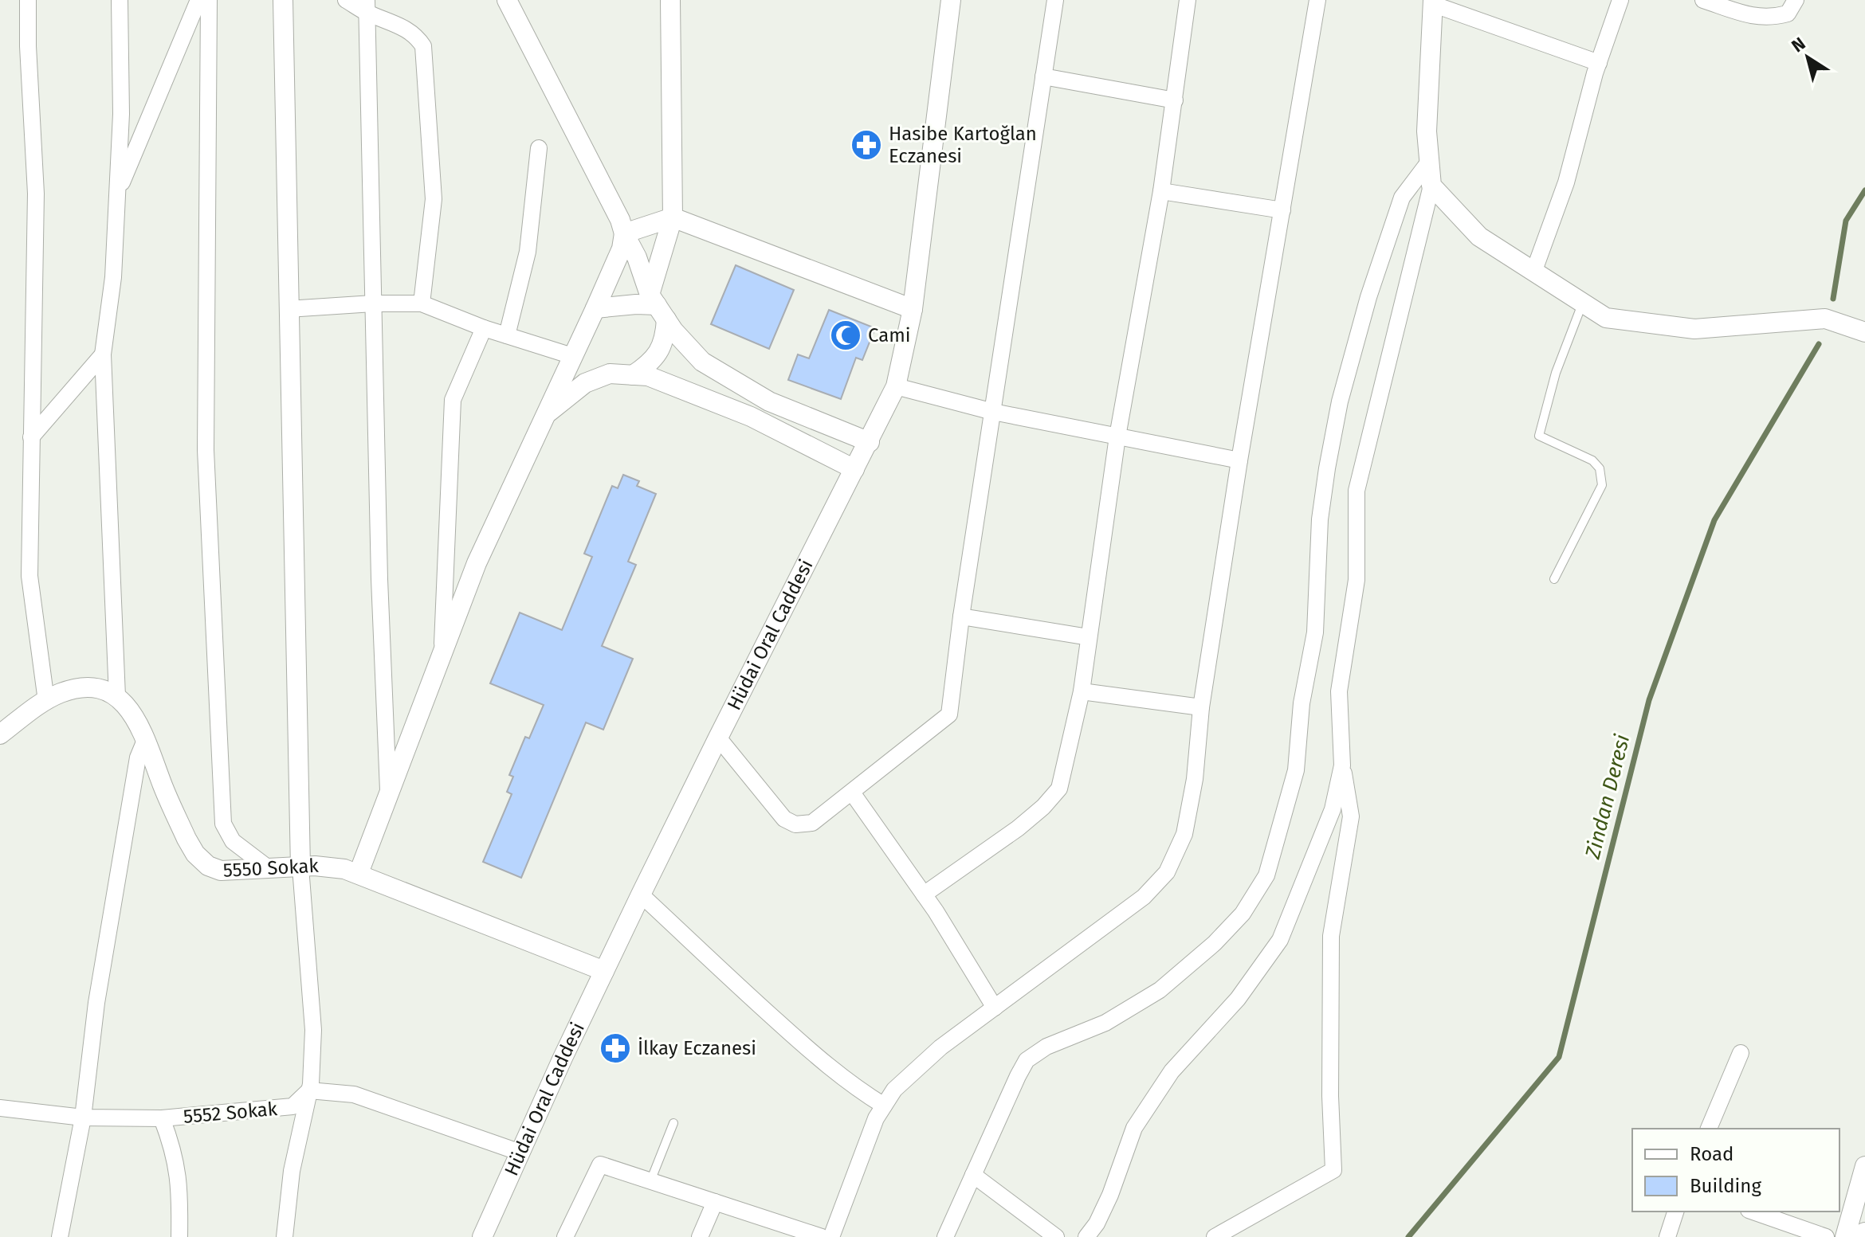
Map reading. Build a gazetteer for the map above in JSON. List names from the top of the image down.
{
  "streets": {
    "street": ["Hüdai Oral Caddesi", "5550 Sokak", "5552 Sokak"]
  },
  "crossings": [
    ["Hüdai Oral Caddesi", "5550 Sokak"]
  ],
  "water": ["Zindan Deresi"],
  "places": {
    "pharmacy": ["Hasibe Kartoğlan Eczanesi", "İlkay Eczanesi"],
    "mosque": ["Cami"]
  },
  "legend": ["Road", "Building"],
  "north": "top left"
}
